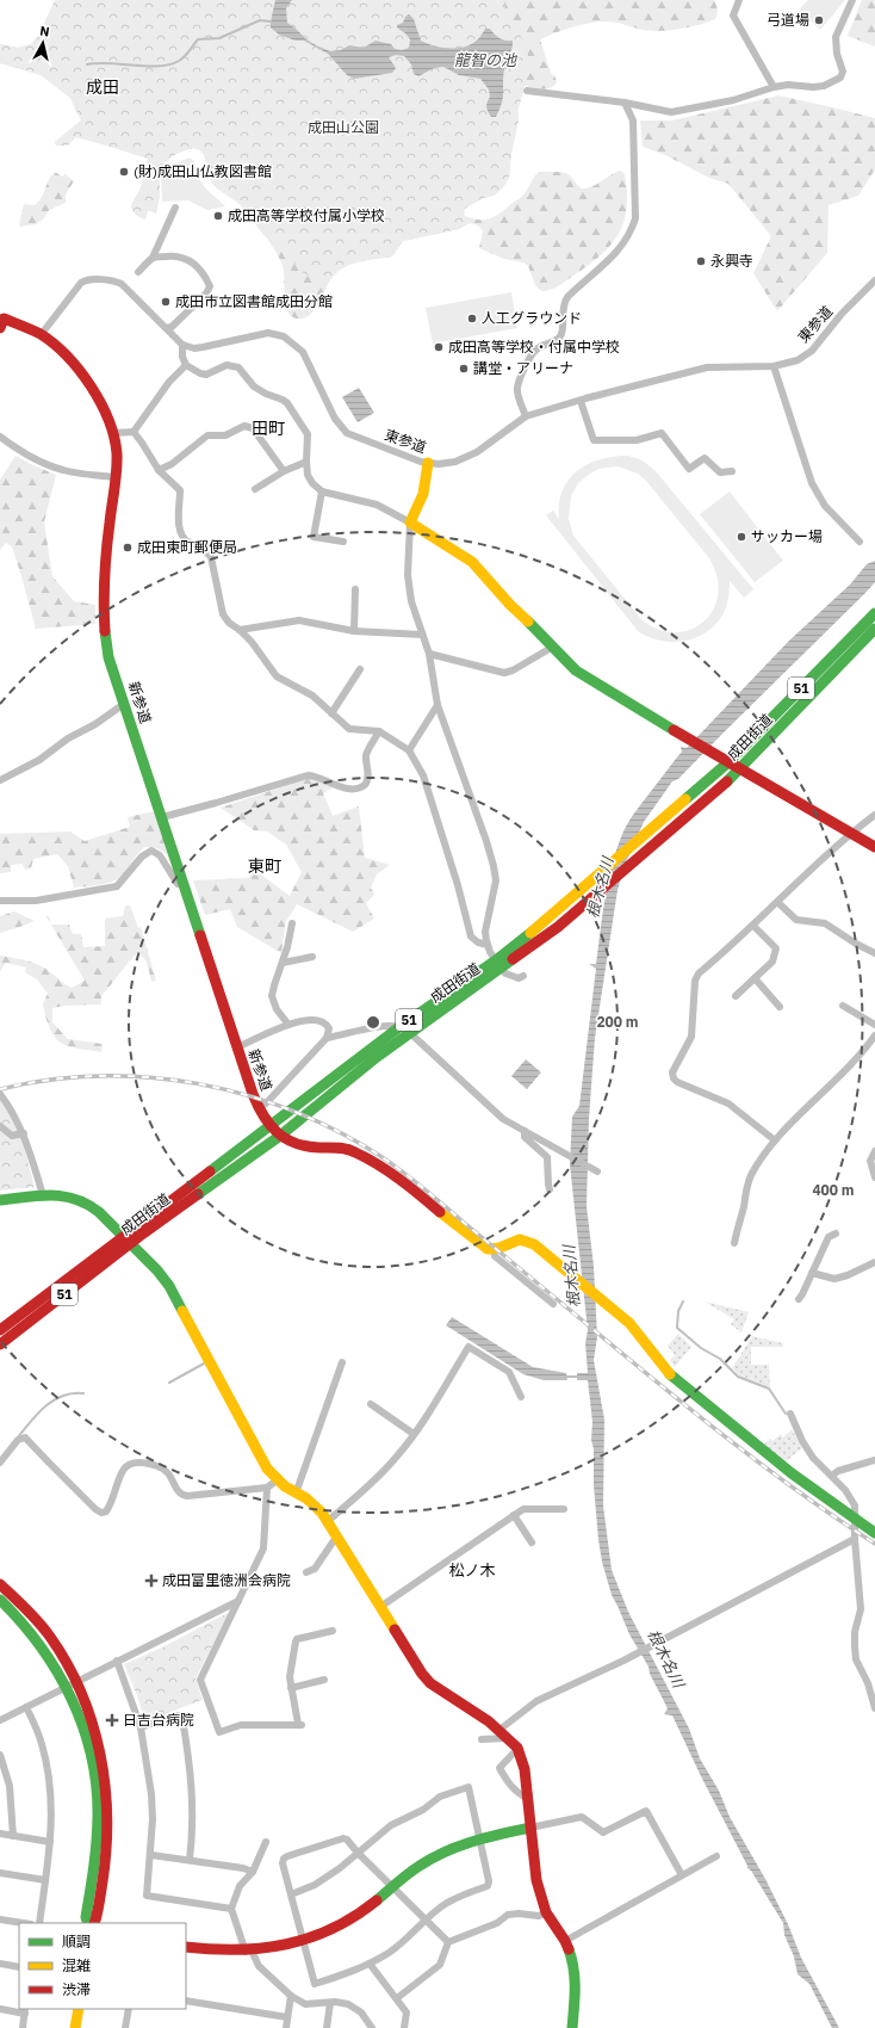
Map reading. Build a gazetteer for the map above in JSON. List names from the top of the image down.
{
  "streets": {
    "main road": ["51", "新参道", "成田街道"],
    "street": ["東参道"]
  },
  "crossings": [
    ["新参道", "成田街道"]
  ],
  "districts": [
    "成田",
    "田町",
    "東町",
    "松ノ木"
  ],
  "water": ["龍智の池", "根木名川"],
  "parks": ["成田山公園"],
  "places": {
    "other": [
      "弓道場",
      "(財)成田山仏教図書館",
      "成田高等学校付属小学校",
      "永興寺",
      "成田市立図書館成田分館",
      "人工グラウンド",
      "成田高等学校・付属中学校",
      "講堂・アリーナ",
      "サッカー場",
      "成田東町郵便局"
    ],
    "health": ["成田富里徳洲会病院", "日吉台病院"]
  },
  "legend": ["順調", "混雑", "渋滞"],
  "north": "top",
  "rings": ["200 m", "400 m"]
}
